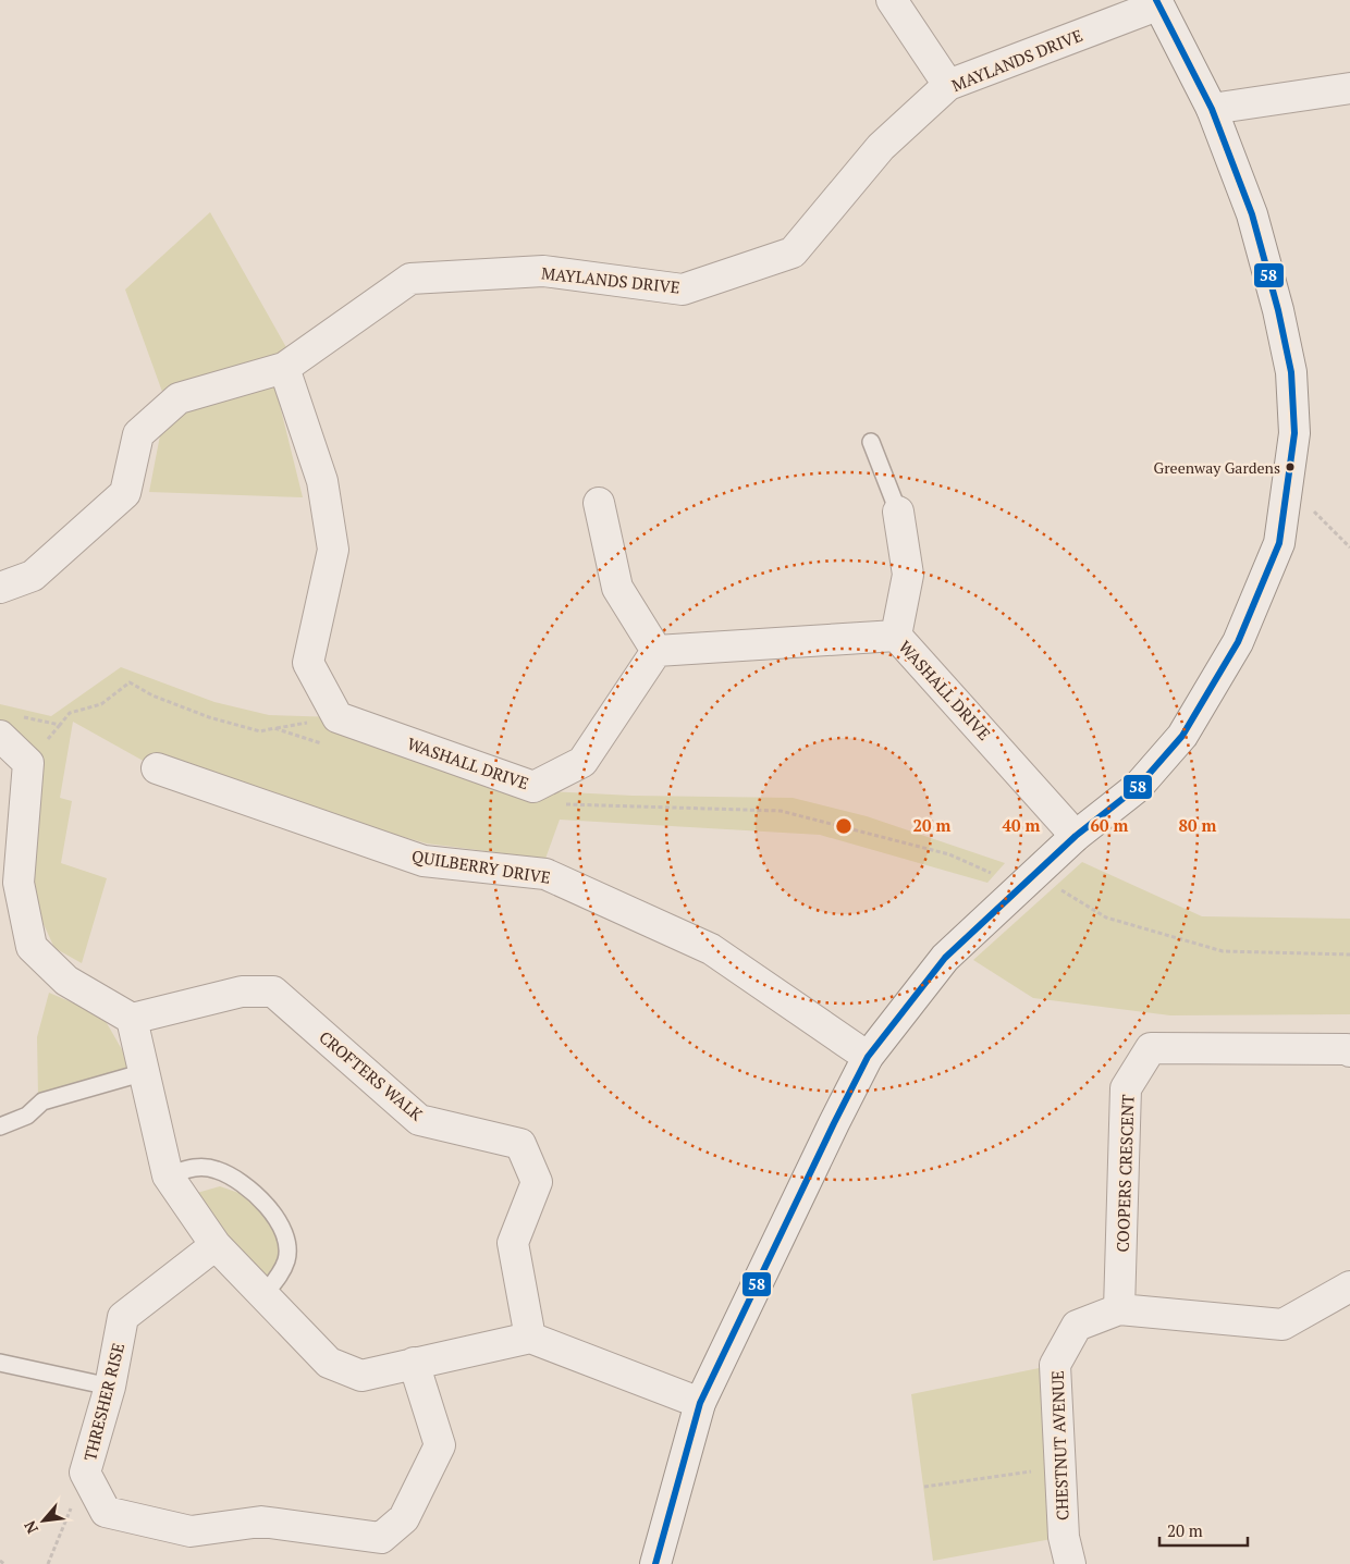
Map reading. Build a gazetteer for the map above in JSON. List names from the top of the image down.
{
  "streets": {
    "street": [
      "MAYLANDS DRIVE",
      "WASHALL DRIVE",
      "QUILBERRY DRIVE",
      "CROFTERS WALK",
      "COOPERS CRESCENT",
      "THRESHER RISE",
      "CHESTNUT AVENUE"
    ]
  },
  "crossings": [
    ["MAYLANDS DRIVE", "WASHALL DRIVE"],
    ["COOPERS CRESCENT", "CHESTNUT AVENUE"]
  ],
  "places": ["Greenway Gardens"],
  "lines": ["transit line 58"],
  "scale_bar": "20 m",
  "north": "bottom left",
  "rings": [
    "20 m",
    "40 m",
    "60 m",
    "80 m"
  ]
}
